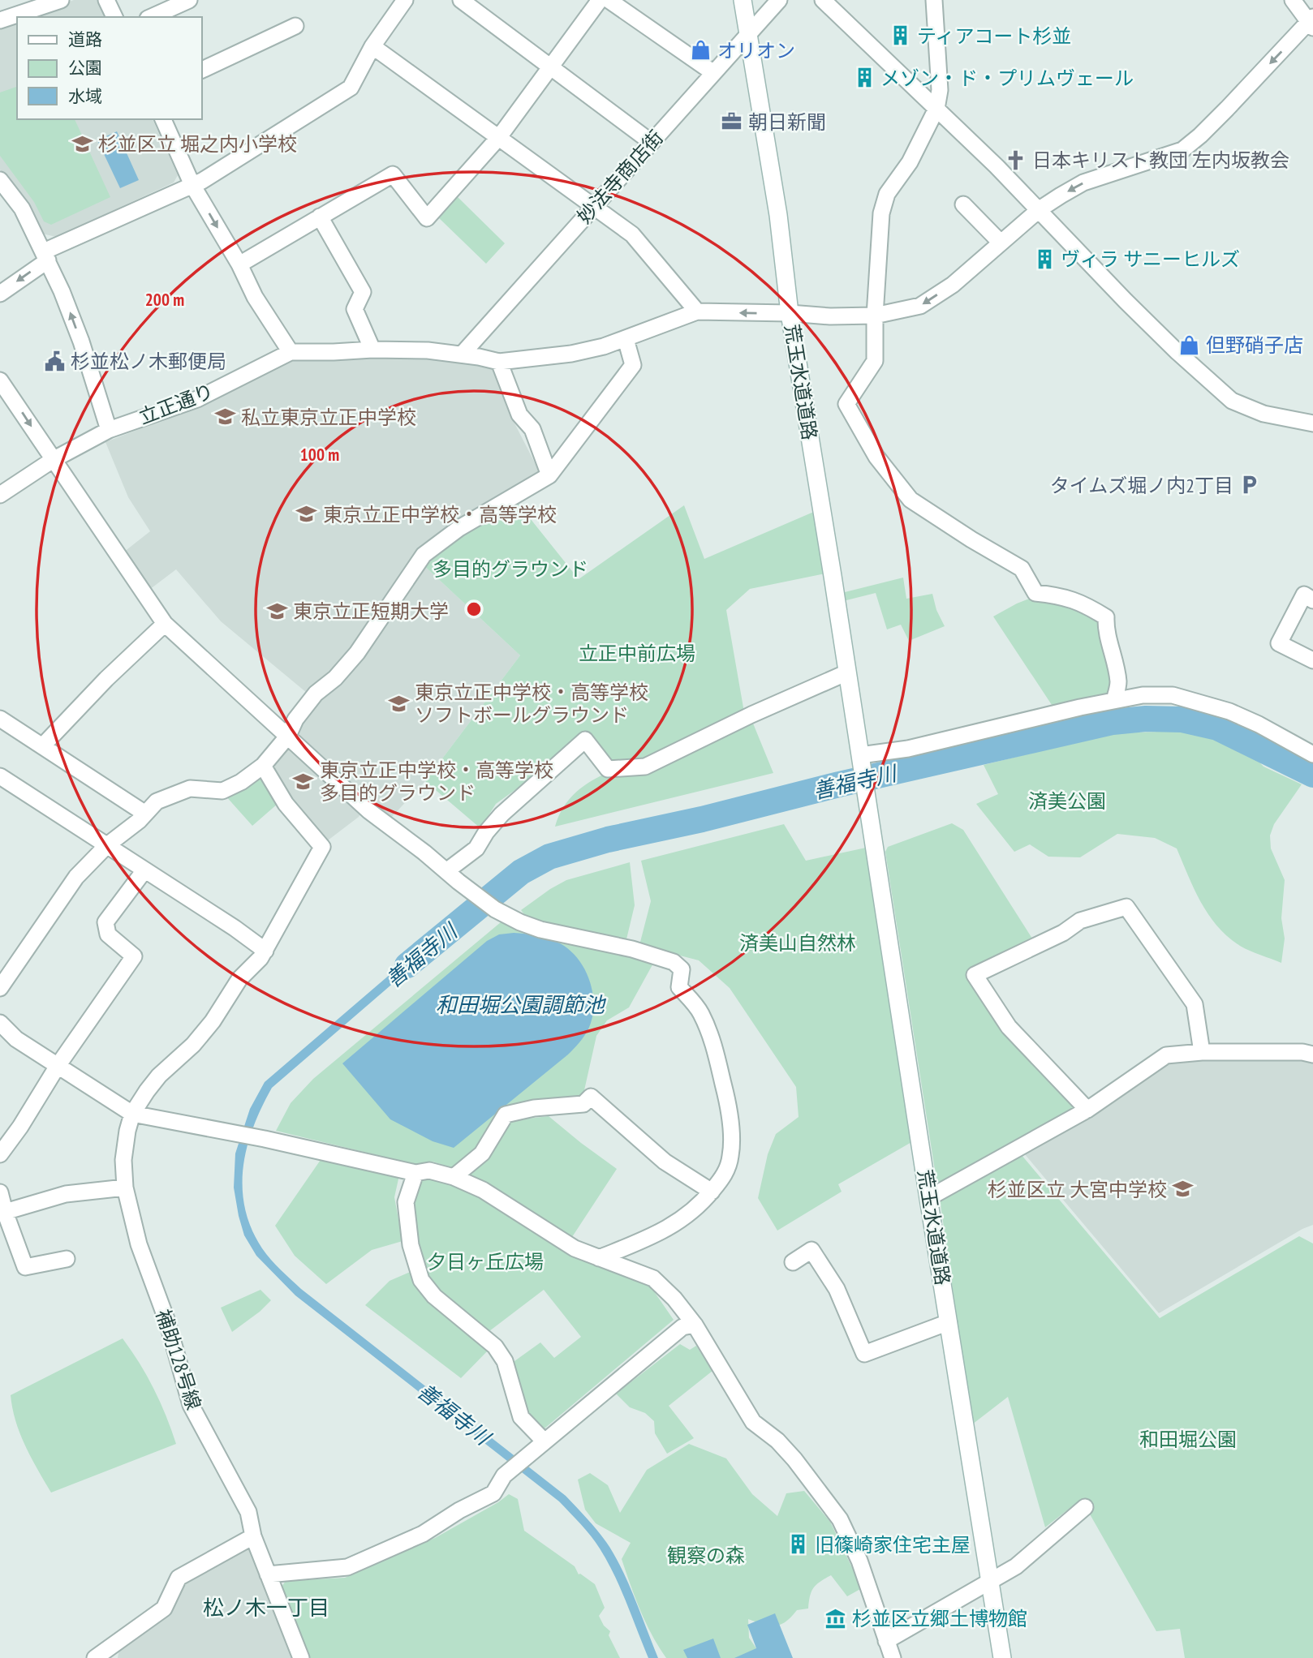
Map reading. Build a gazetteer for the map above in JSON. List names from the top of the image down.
{
  "streets": {
    "main road": ["荒玉水道道路"],
    "street": ["妙法寺商店街", "立正通り", "補助128号線"]
  },
  "crossings": [
    ["妙法寺商店街", "荒玉水道道路"],
    ["妙法寺商店街", "立正通り"]
  ],
  "districts": ["松ノ木一丁目"],
  "water": ["善福寺川", "和田堀公園調節池"],
  "parks": [
    "多目的グラウンド",
    "立正中前広場",
    "済美公園",
    "済美山自然林",
    "夕日ヶ丘広場",
    "和田堀公園",
    "観察の森"
  ],
  "places": {
    "building": [
      "ティアコート杉並",
      "メゾン・ド・プリムヴェール",
      "ヴィラ サニーヒルズ",
      "旧篠崎家住宅主屋"
    ],
    "shop": ["オリオン", "但野硝子店"],
    "office": ["朝日新聞"],
    "school or university": [
      "杉並区立 堀之内小学校",
      "私立東京立正中学校",
      "東京立正中学校・高等学校",
      "東京立正短期大学",
      "東京立正中学校・高等学校 ソフトボールグラウンド",
      "東京立正中学校・高等学校 多目的グラウンド",
      "杉並区立 大宮中学校"
    ],
    "church": ["日本キリスト教団 左内坂教会"],
    "public building": ["杉並松ノ木郵便局"],
    "parking": ["タイムズ堀ノ内2丁目"],
    "museum": ["杉並区立郷土博物館"]
  },
  "legend": ["道路", "公園", "水域"],
  "rings": ["200 m", "100 m"]
}
